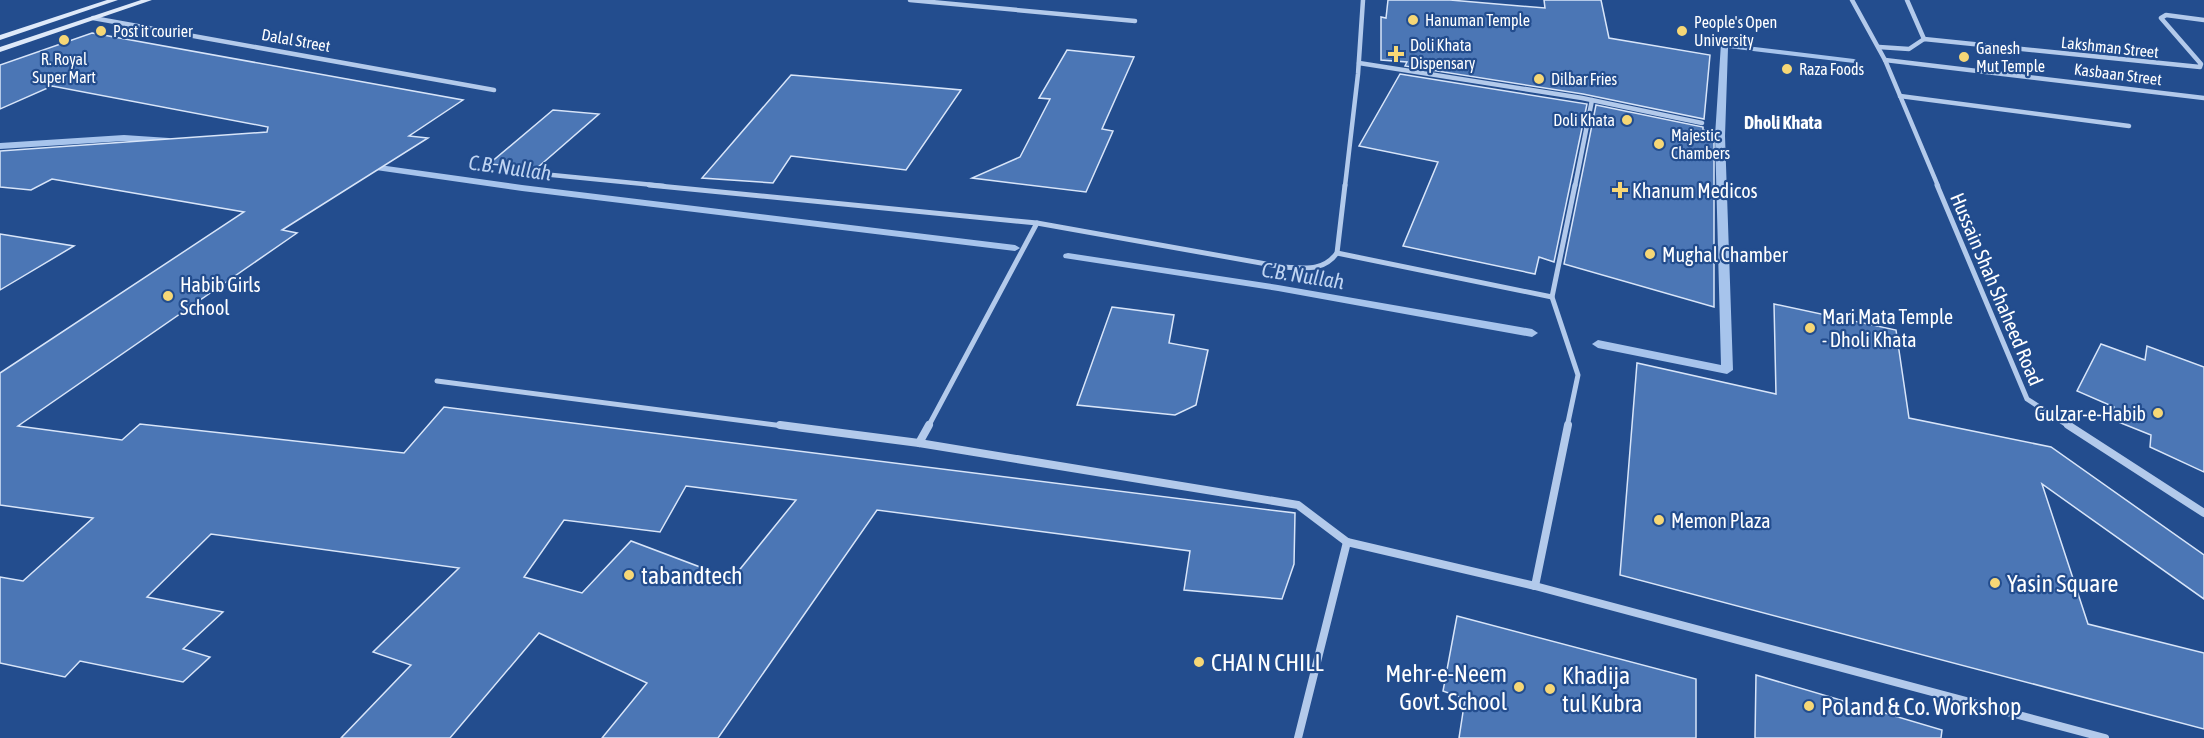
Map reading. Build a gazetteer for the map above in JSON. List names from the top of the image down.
{
  "streets": {
    "street": [
      "Dalal Street",
      "Lakshman Street",
      "Kasbaan Street",
      "Hussain Shah Shaheed Road"
    ]
  },
  "crossings": [
    ["Lakshman Street", "Hussain Shah Shaheed Road"],
    ["Kasbaan Street", "Hussain Shah Shaheed Road"]
  ],
  "districts": ["Dholi Khata"],
  "water": ["C.B. Nullah"],
  "places": {
    "other": [
      "Hanuman Temple",
      "Post it courier",
      "People's Open University",
      "R. Royal Super Mart",
      "Ganesh Mut Temple",
      "Raza Foods",
      "Dilbar Fries",
      "Doli Khata",
      "Majestic Chambers",
      "Mughal Chamber",
      "Habib Girls School",
      "Mari Mata Temple - Dholi Khata",
      "Gulzar-e-Habib",
      "Memon Plaza",
      "tabandtech",
      "Yasin Square",
      "CHAI N CHILL",
      "Mehr-e-Neem Govt. School",
      "Khadija tul Kubra",
      "Poland & Co. Workshop"
    ],
    "health": ["Doli Khata Dispensary", "Khanum Medicos"]
  }
}
